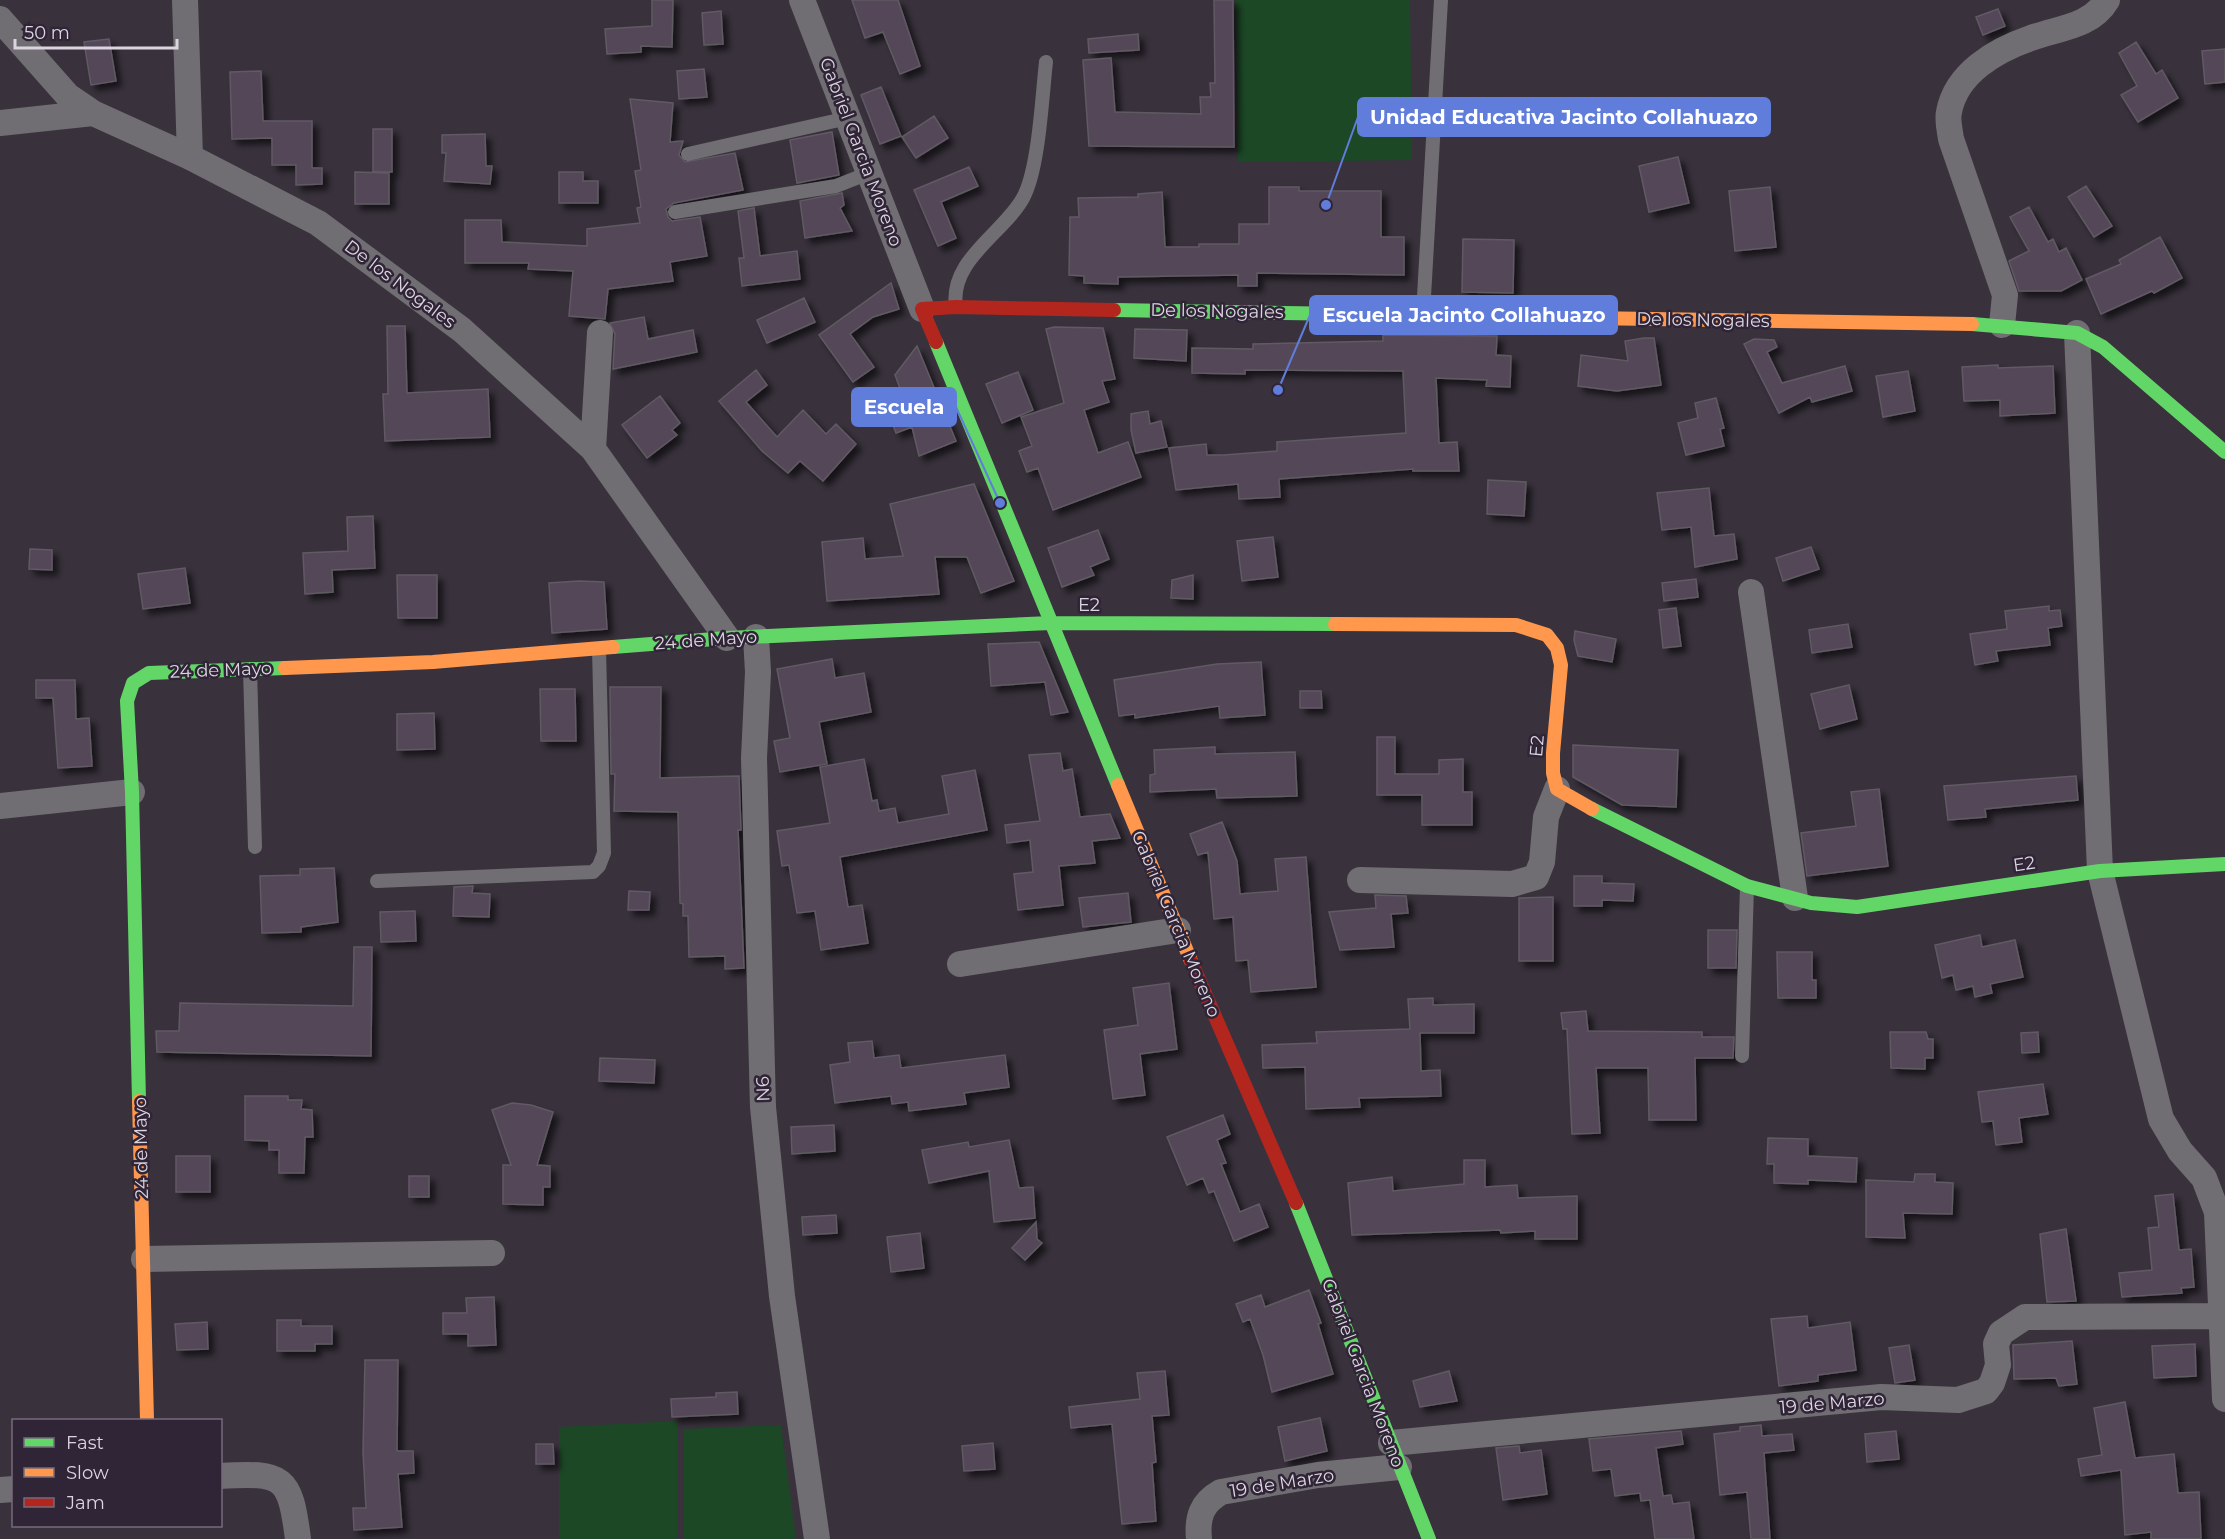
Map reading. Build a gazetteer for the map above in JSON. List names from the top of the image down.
{
  "streets": {
    "street": [
      "Gabriel Garcia Moreno",
      "De los Nogales",
      "E2",
      "24 de Mayo",
      "N6",
      "19 de Marzo"
    ]
  },
  "crossings": [
    ["Gabriel Garcia Moreno", "De los Nogales"],
    ["Gabriel Garcia Moreno", "E2"],
    ["Gabriel Garcia Moreno", "24 de Mayo"],
    ["Gabriel Garcia Moreno", "19 de Marzo"],
    ["De los Nogales", "24 de Mayo"],
    ["E2", "24 de Mayo"],
    ["24 de Mayo", "N6"]
  ],
  "places": ["Unidad Educativa Jacinto Collahuazo", "Escuela Jacinto Collahuazo", "Escuela"],
  "legend": ["Fast", "Slow", "Jam"],
  "scale_bar": "50 m"
}
